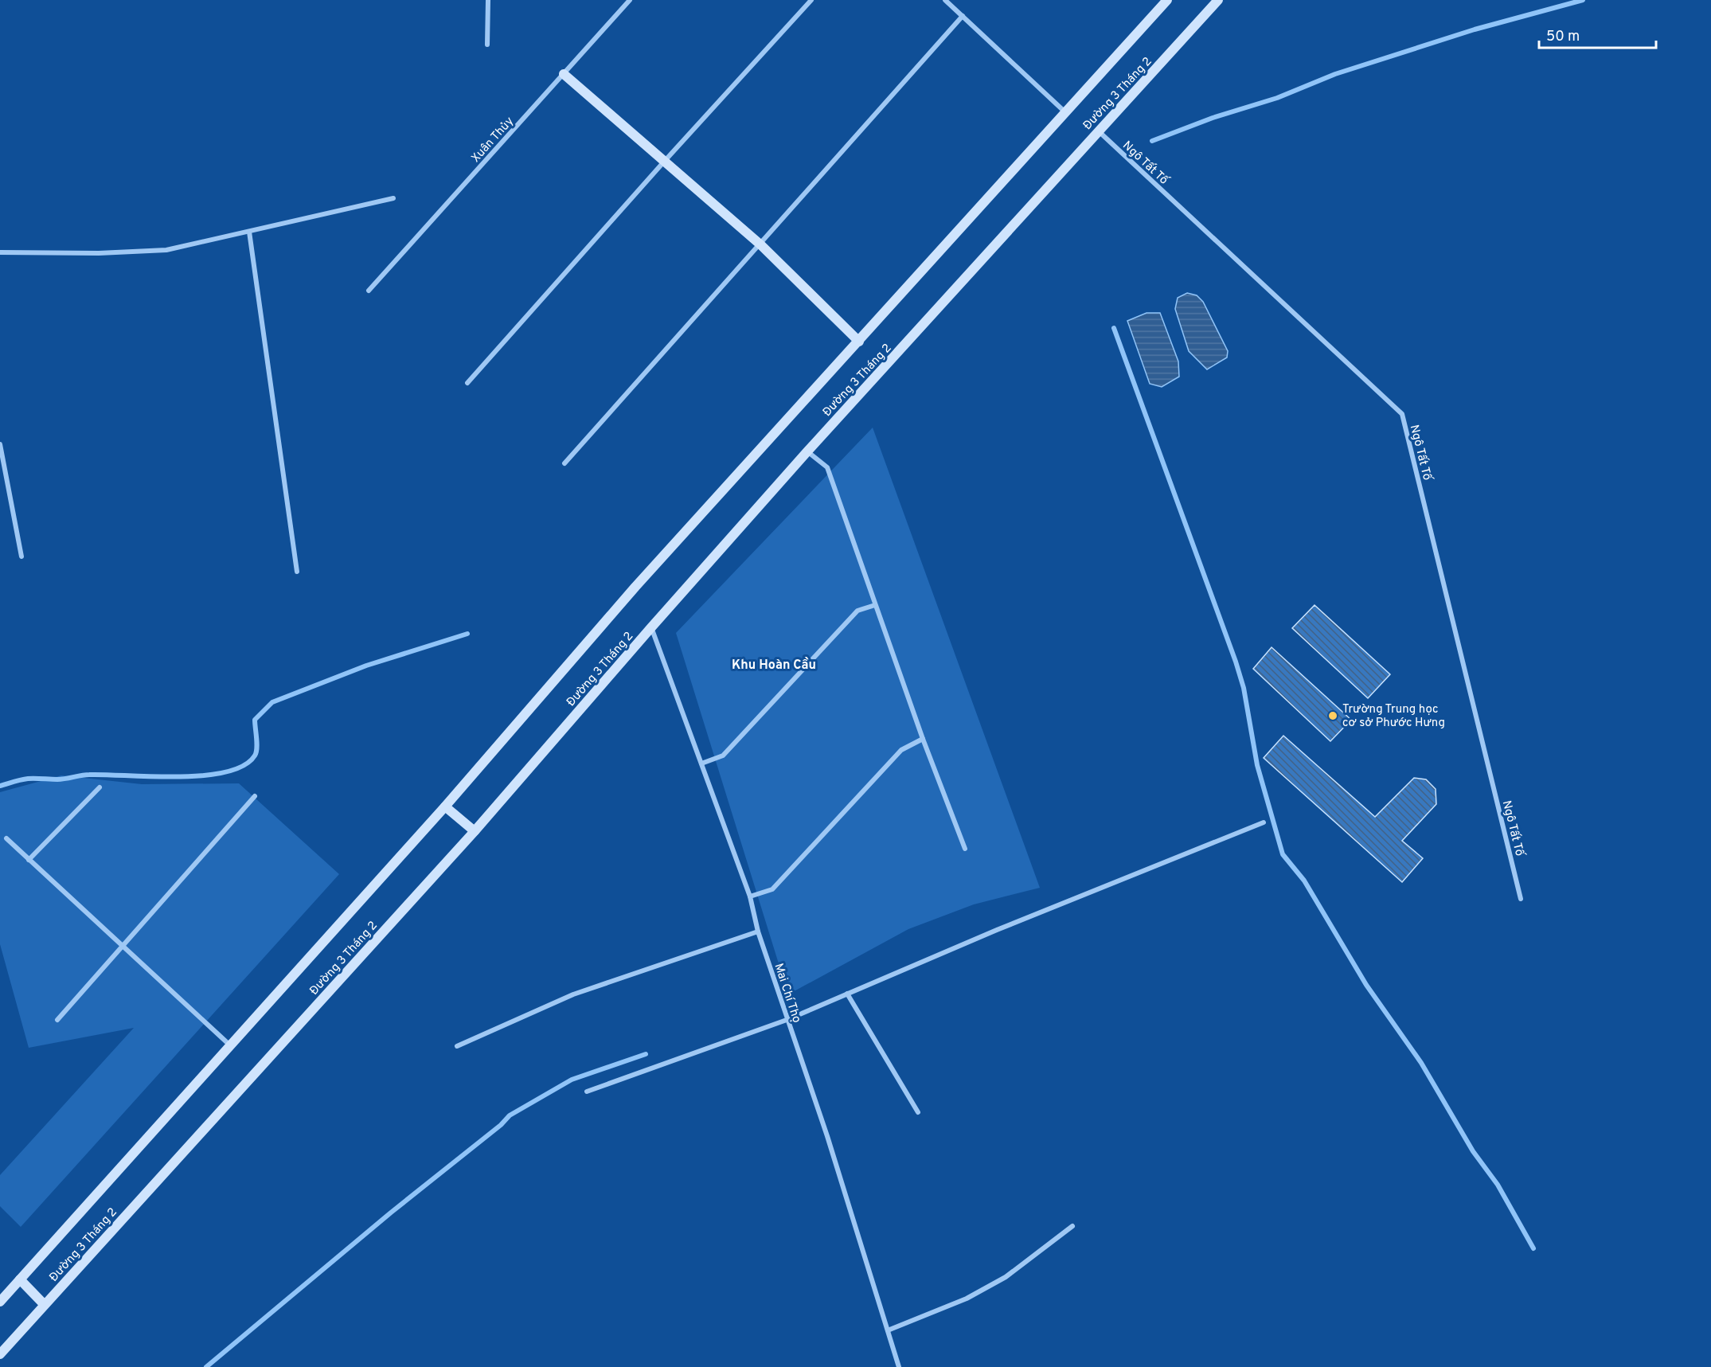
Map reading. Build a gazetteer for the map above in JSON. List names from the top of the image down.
{
  "streets": {
    "main road": ["Đường 3 Tháng 2"],
    "street": ["Xuân Thủy", "Ngô Tất Tố", "Mai Chí Thọ"]
  },
  "crossings": [
    ["Đường 3 Tháng 2", "Ngô Tất Tố"],
    ["Đường 3 Tháng 2", "Mai Chí Thọ"]
  ],
  "districts": ["Khu Hoàn Cầu"],
  "places": ["Trường Trung học cơ sở Phước Hưng"],
  "scale_bar": "50 m"
}
